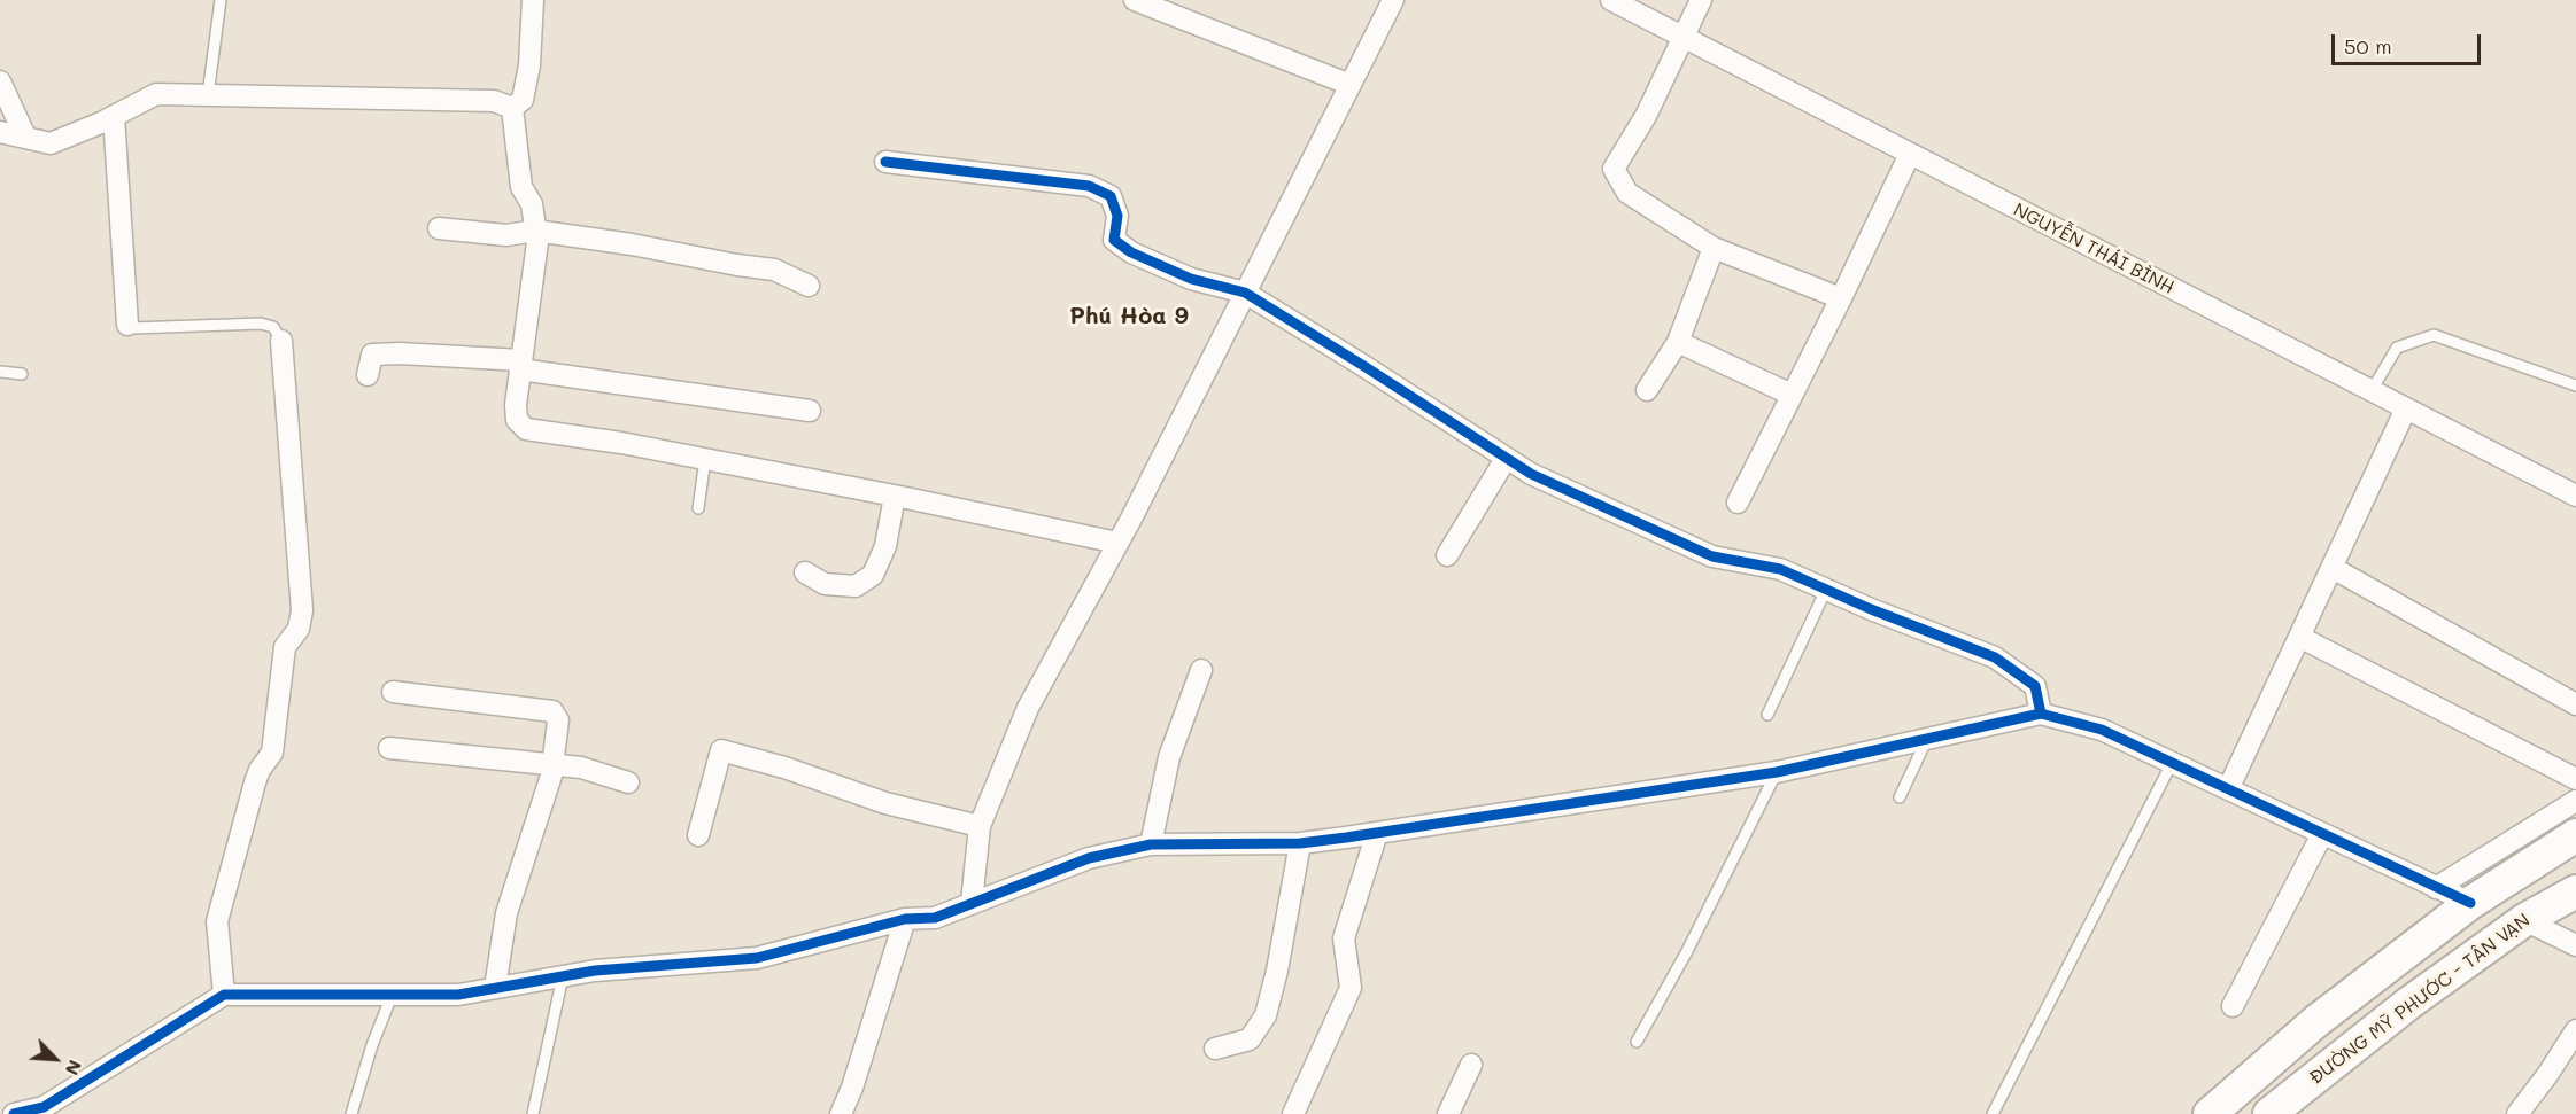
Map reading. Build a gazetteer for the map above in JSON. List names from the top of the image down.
{
  "streets": {
    "main road": ["ĐƯỜNG MỸ PHƯỚC - TÂN VẠN"],
    "street": ["NGUYỄN THÁI BÌNH"]
  },
  "districts": ["Phú Hòa 9"],
  "scale_bar": "50 m",
  "north": "bottom right"
}
